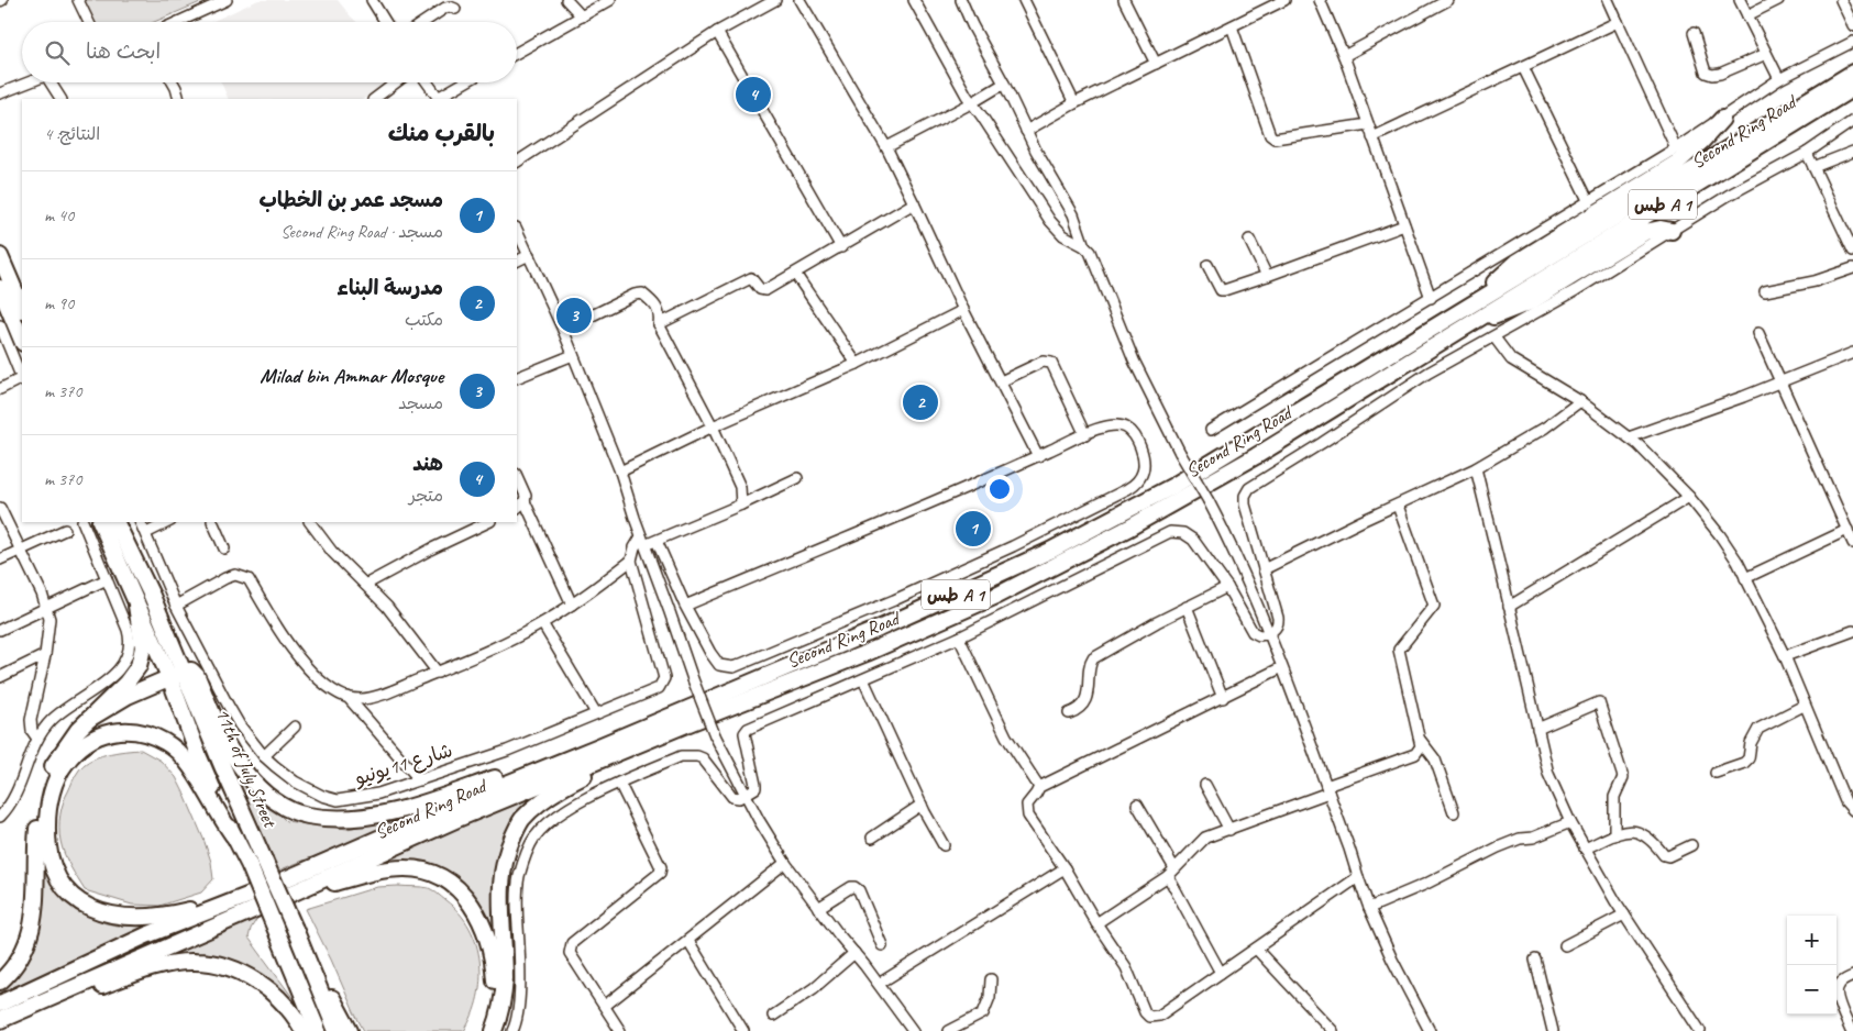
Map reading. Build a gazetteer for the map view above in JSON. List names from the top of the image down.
{
  "streets": {
    "highway": ["Second Ring Road", "طس A 1", "11th of July Street"],
    "street": ["شارع 11يونيو"]
  },
  "page": {
    "search": "ابحث هنا",
    "pins": [
      "4",
      "3",
      "2",
      "1"
    ],
    "heading": ["بالقرب منك", "النتائج: 4"],
    "list": [
      {
        "mark": "1",
        "name": "مسجد عمر بن الخطاب",
        "note": "مسجد · Second Ring Road",
        "value": "40 m"
      },
      {
        "mark": "2",
        "name": "مدرسة البناء",
        "note": "مكتب",
        "value": "90 m"
      },
      {
        "mark": "3",
        "name": "Milad bin Ammar Mosque",
        "note": "مسجد",
        "value": "370 m"
      },
      {
        "mark": "4",
        "name": "هند",
        "note": "متجر",
        "value": "370 m"
      }
    ],
    "map_buttons": ["+", "−"]
  }
}
